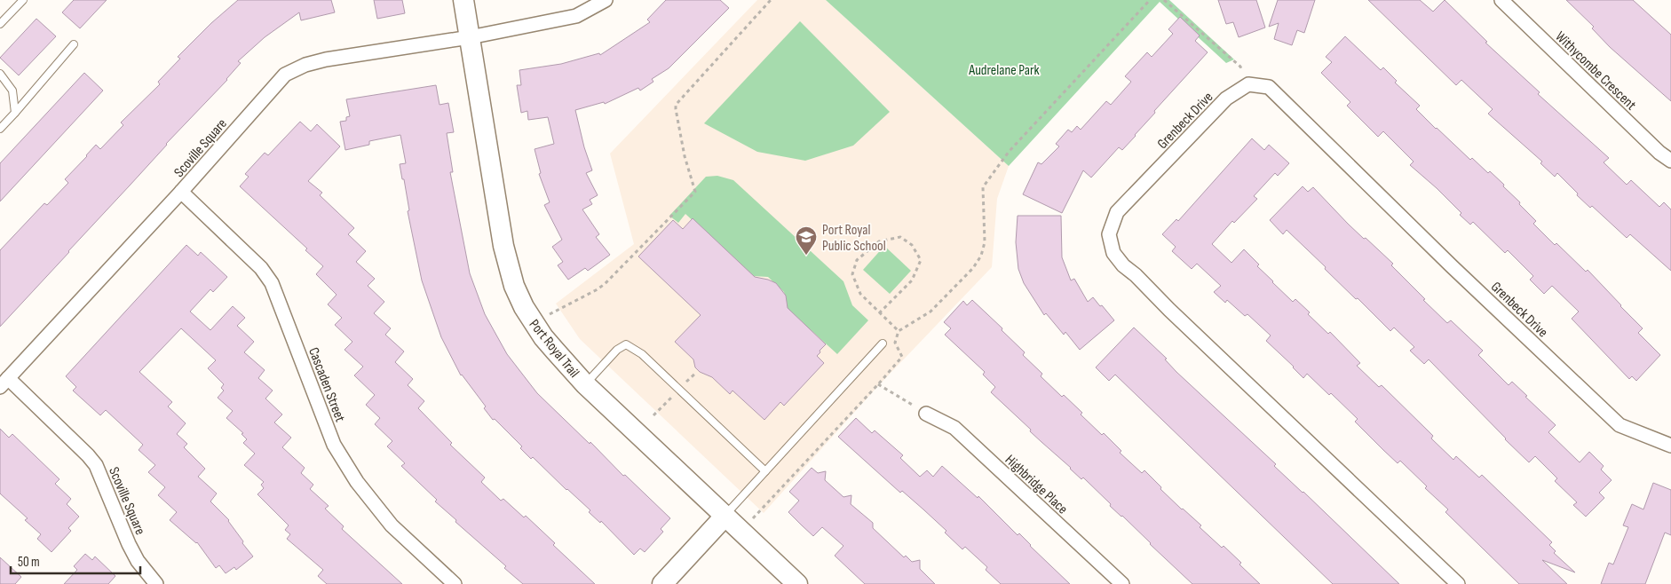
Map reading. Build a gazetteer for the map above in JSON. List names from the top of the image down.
{
  "streets": {
    "street": [
      "Withycombe Crescent",
      "Grenbeck Drive",
      "Scoville Square",
      "Port Royal Trail",
      "Cascaden Street",
      "Highbridge Place"
    ]
  },
  "crossings": [
    ["Scoville Square", "Port Royal Trail"],
    ["Scoville Square", "Cascaden Street"]
  ],
  "parks": ["Audrelane Park"],
  "places": {
    "school or university": ["Port Royal Public School"]
  },
  "scale_bar": "50 m"
}
